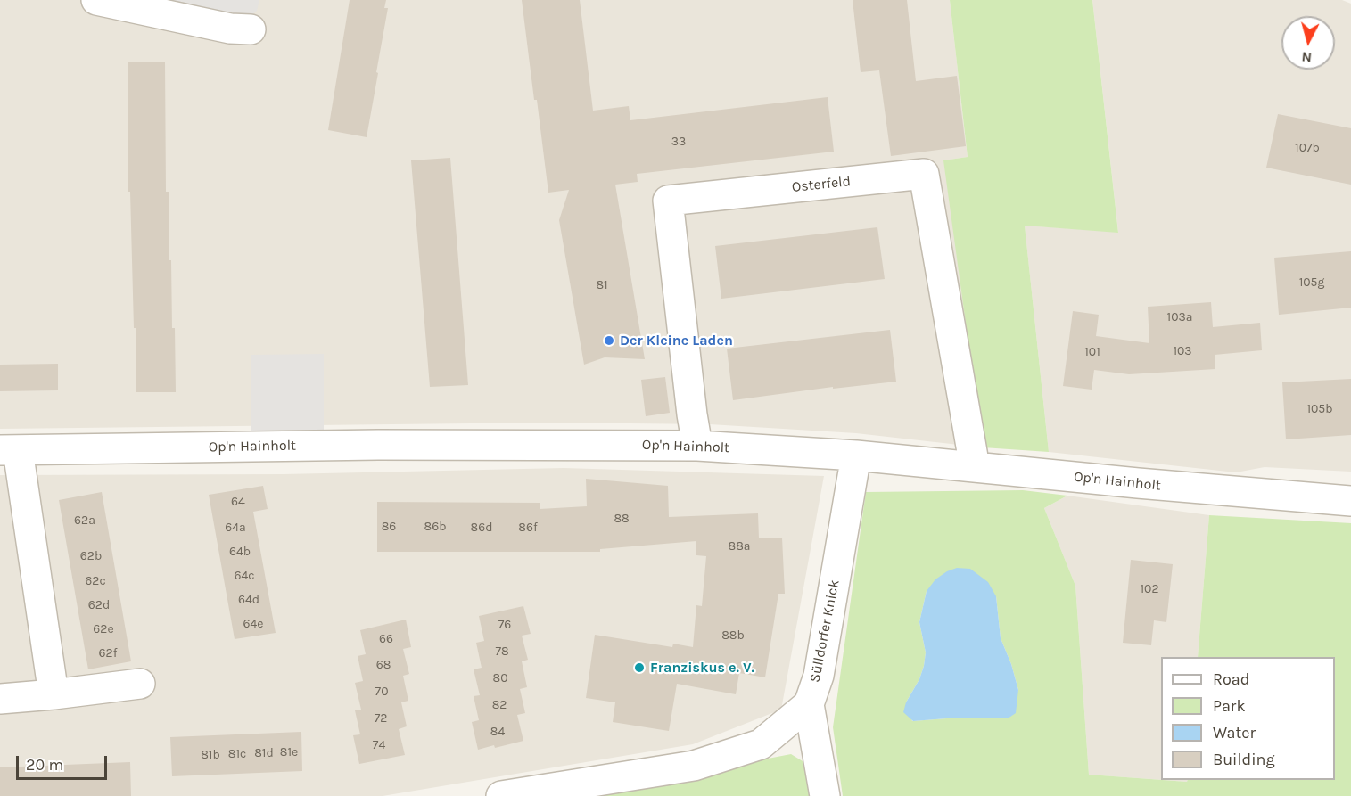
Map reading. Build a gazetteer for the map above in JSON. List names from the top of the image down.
{
  "streets": {
    "street": ["Osterfeld", "Op'n Hainholt", "Sülldorfer Knick"]
  },
  "crossings": [
    ["Osterfeld", "Op'n Hainholt"],
    ["Op'n Hainholt", "Sülldorfer Knick"]
  ],
  "places": ["Der Kleine Laden", "Franziskus e. V."],
  "house_numbers": [
    "33",
    "107b",
    "105g",
    "81",
    "103a",
    "103",
    "101",
    "105b",
    "64",
    "88",
    "62a",
    "86",
    "86b",
    "64a",
    "86d",
    "86f",
    "88a",
    "64b",
    "62b",
    "64c",
    "62c",
    "102",
    "64d",
    "62d",
    "64e",
    "76",
    "62e",
    "88b",
    "66",
    "78",
    "62f",
    "68",
    "80",
    "70",
    "82",
    "72",
    "84",
    "74",
    "81e",
    "81d",
    "81c",
    "81b"
  ],
  "legend": [
    "Road",
    "Park",
    "Water",
    "Building"
  ],
  "scale_bar": "20 m",
  "north": "bottom"
}
